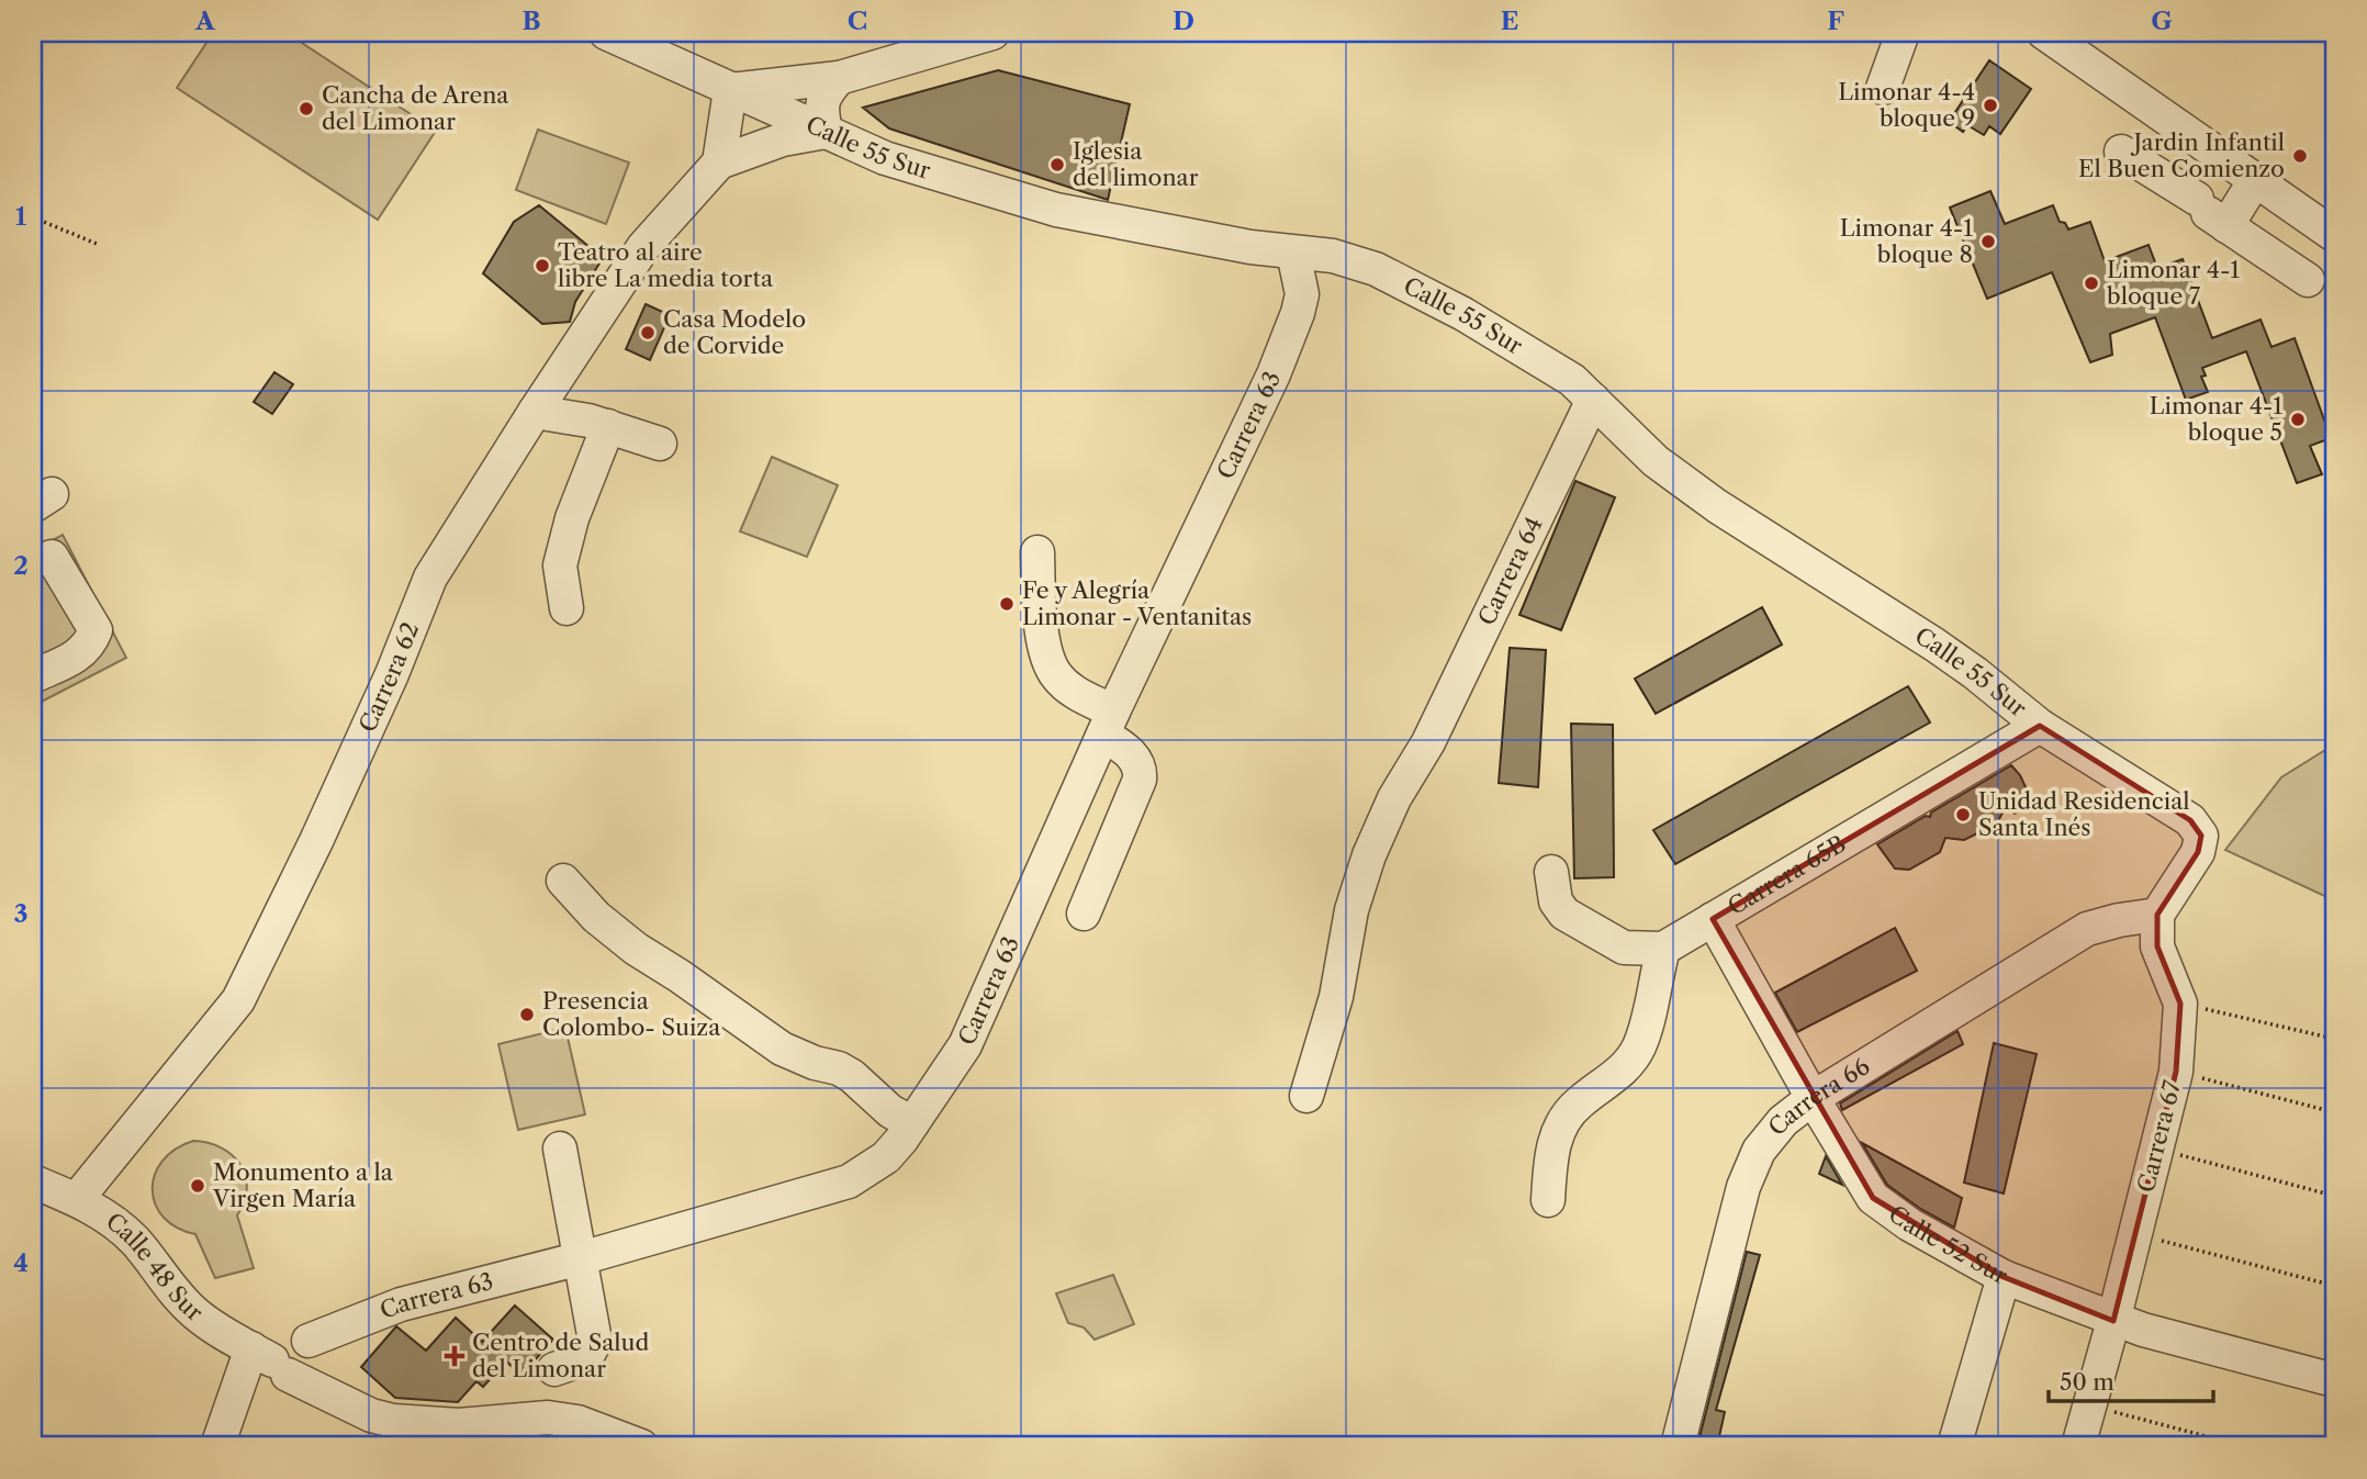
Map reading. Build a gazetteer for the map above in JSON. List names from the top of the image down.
{
  "streets": {
    "street": [
      "Calle 55 Sur",
      "Carrera 63",
      "Carrera 64",
      "Carrera 62",
      "Carrera 65B",
      "Carrera 66",
      "Carrera 67",
      "Calle 52 Sur",
      "Calle 48 Sur"
    ]
  },
  "crossings": [
    ["Calle 55 Sur", "Carrera 63"],
    ["Calle 55 Sur", "Carrera 64"],
    ["Calle 55 Sur", "Carrera 62"],
    ["Calle 55 Sur", "Carrera 65B"],
    ["Calle 55 Sur", "Carrera 66"],
    ["Calle 55 Sur", "Carrera 67"],
    ["Carrera 63", "Calle 48 Sur"],
    ["Carrera 62", "Calle 48 Sur"],
    ["Carrera 65B", "Calle 52 Sur"],
    ["Carrera 66", "Carrera 67"],
    ["Carrera 66", "Calle 52 Sur"],
    ["Carrera 67", "Calle 52 Sur"]
  ],
  "places": {
    "other": [
      "Limonar 4-4 bloque 9",
      "Cancha de Arena del Limonar",
      "Jardin Infantil El Buen Comienzo",
      "Iglesia del limonar",
      "Limonar 4-1 bloque 8",
      "Teatro al aire libre La media torta",
      "Limonar 4-1 bloque 7",
      "Casa Modelo de Corvide",
      "Limonar 4-1 bloque 5",
      "Fe y Alegría Limonar - Ventanitas",
      "Unidad Residencial Santa Inés",
      "Presencia Colombo- Suiza",
      "Monumento a la Virgen María"
    ],
    "health": ["Centro de Salud del Limonar"]
  },
  "scale_bar": "50 m",
  "grid": {
    "columns": [
      "A",
      "B",
      "C",
      "D",
      "E",
      "F",
      "G"
    ],
    "rows": [
      "1",
      "2",
      "3",
      "4"
    ]
  }
}
